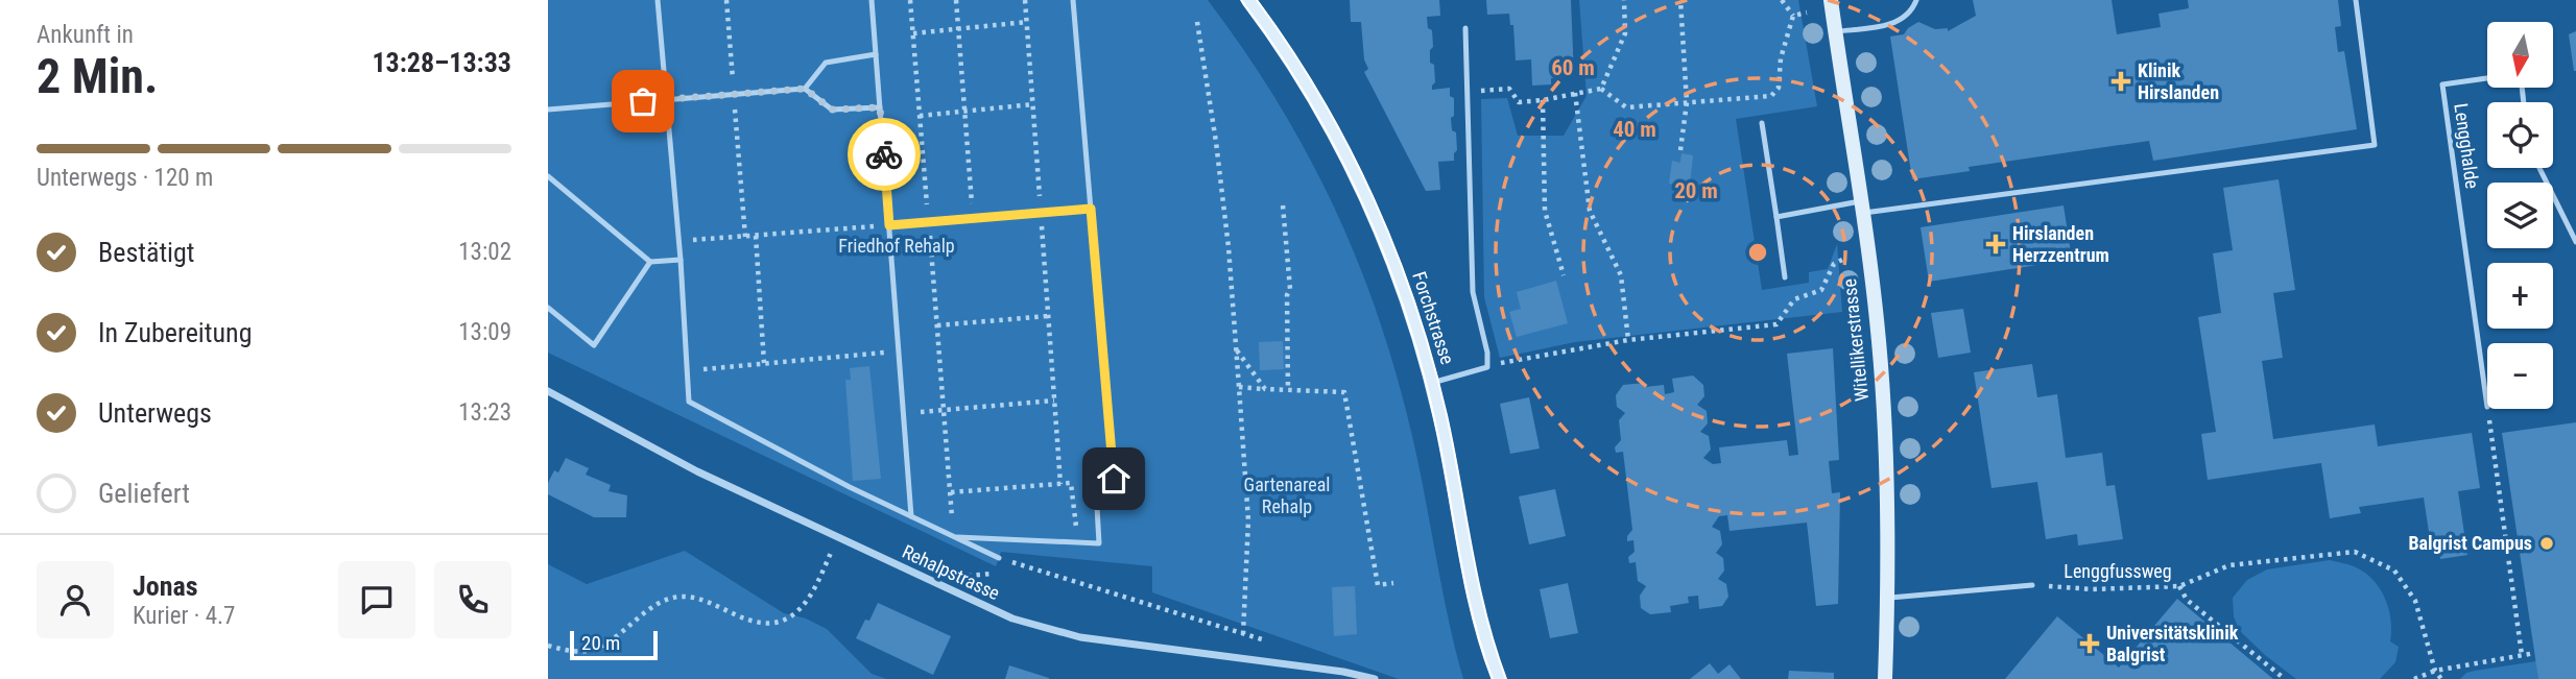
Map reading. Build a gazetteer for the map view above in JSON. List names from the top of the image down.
{
  "streets": {
    "main road": ["Forchstrasse", "Witellikerstrasse"],
    "street": ["Rehalpstrasse"],
    "lane": ["Lengghalde"],
    "path": ["Lenggfussweg"]
  },
  "parks": ["Friedhof Rehalp", "Gartenareal Rehalp"],
  "places": {
    "health": ["Klinik Hirslanden", "Hirslanden Herzzentrum", "Universitätsklinik Balgrist"],
    "other": ["Balgrist Campus"]
  },
  "scale_bar": "20 m",
  "north": "bottom",
  "page": {
    "heading": ["2 Min.", "Ankunft in", "13:28–13:33"],
    "panel": ["Jonas", "Kurier · 4.7"],
    "map_buttons": ["+", "−"],
    "bar": "Unterwegs · 120 m",
    "list": [
      ["Bestätigt", "13:02"],
      ["In Zubereitung", "13:09"],
      ["Unterwegs", "13:23"],
      "Geliefert"
    ],
    "scale": "20 m"
  },
  "rings": ["60 m", "40 m", "20 m"]
}
